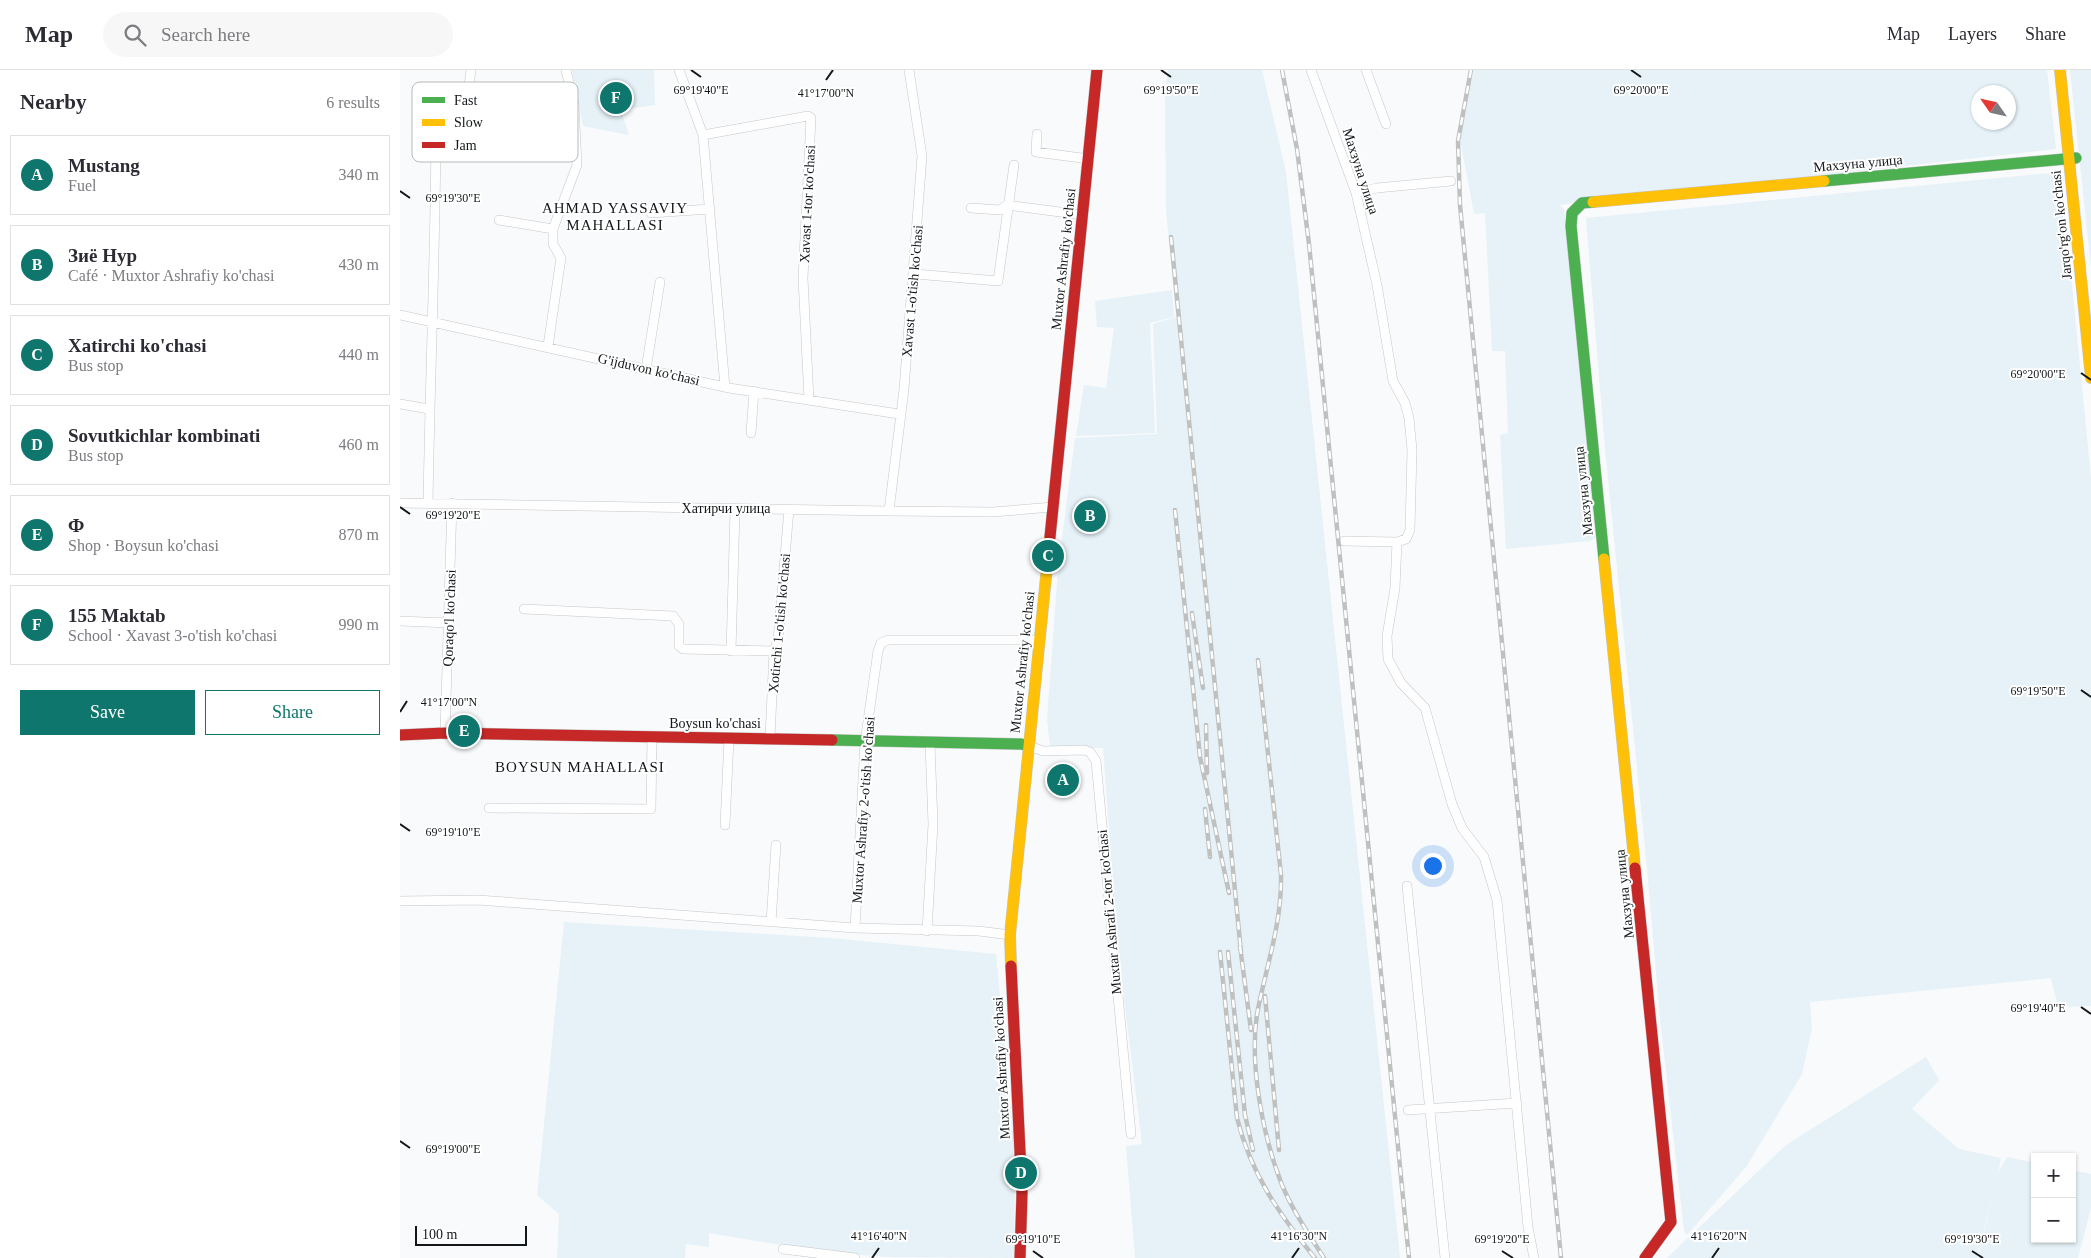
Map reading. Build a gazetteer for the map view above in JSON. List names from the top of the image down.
{
  "streets": {
    "street": [
      "Махзуна улица",
      "Xavast 1-tor ko'chasi",
      "Jarqo'rg'on ko'chasi",
      "Muxtor Ashrafiy ko'chasi",
      "Xavast 1-o'tish ko'chasi",
      "G'ijduvon ko'chasi",
      "Хатирчи улица",
      "Qoraqo'l ko'chasi",
      "Xotirchi 1-o'tish ko'chasi",
      "Boysun ko'chasi",
      "Muxtor Ashrafiy 2-o'tish ko'chasi",
      "Muxtar Ashrafi 2-tor ko'chasi"
    ]
  },
  "crossings": [
    ["Махзуна улица", "Jarqo'rg'on ko'chasi"],
    ["Xavast 1-tor ko'chasi", "G'ijduvon ko'chasi"],
    ["Muxtor Ashrafiy ko'chasi", "Хатирчи улица"],
    ["Muxtor Ashrafiy ko'chasi", "Boysun ko'chasi"],
    ["Muxtor Ashrafiy ko'chasi", "Muxtor Ashrafiy 2-o'tish ko'chasi"],
    ["Muxtor Ashrafiy ko'chasi", "Muxtar Ashrafi 2-tor ko'chasi"],
    ["Xavast 1-o'tish ko'chasi", "G'ijduvon ko'chasi"],
    ["Xavast 1-o'tish ko'chasi", "Хатирчи улица"],
    ["Хатирчи улица", "Qoraqo'l ko'chasi"],
    ["Хатирчи улица", "Xotirchi 1-o'tish ko'chasi"],
    ["Qoraqo'l ko'chasi", "Boysun ko'chasi"],
    ["Xotirchi 1-o'tish ko'chasi", "Boysun ko'chasi"],
    ["Boysun ko'chasi", "Muxtor Ashrafiy 2-o'tish ko'chasi"],
    ["Boysun ko'chasi", "Muxtar Ashrafi 2-tor ko'chasi"]
  ],
  "districts": ["AHMAD YASSAVIY MAHALLASI", "BOYSUN MAHALLASI"],
  "legend": ["Fast", "Slow", "Jam"],
  "scale_bar": "100 m",
  "north": "top left",
  "page": {
    "header": "Map",
    "search": "Search here",
    "nav": ["Map", "Layers", "Share"],
    "heading": ["Nearby", "6 results"],
    "pins": [
      "F",
      "B",
      "C",
      "E",
      "A",
      "D"
    ],
    "list": [
      {
        "mark": "A",
        "name": "Mustang",
        "note": "Fuel",
        "value": "340 m"
      },
      {
        "mark": "B",
        "name": "Зиё Нур",
        "note": "Café · Muxtor Ashrafiy ko'chasi",
        "value": "430 m"
      },
      {
        "mark": "C",
        "name": "Xatirchi ko'chasi",
        "note": "Bus stop",
        "value": "440 m"
      },
      {
        "mark": "D",
        "name": "Sovutkichlar kombinati",
        "note": "Bus stop",
        "value": "460 m"
      },
      {
        "mark": "E",
        "name": "Ф",
        "note": "Shop · Boysun ko'chasi",
        "value": "870 m"
      },
      {
        "mark": "F",
        "name": "155 Maktab",
        "note": "School · Xavast 3-o'tish ko'chasi",
        "value": "990 m"
      }
    ],
    "buttons": ["Save", "Share"],
    "map_buttons": ["+", "−"],
    "scale": "100 m"
  },
  "coordinates": [
    "69°20'00\"E",
    "69°19'40\"E",
    "69°19'50\"E",
    "41°17'00\"N",
    "69°19'30\"E",
    "69°19'20\"E",
    "69°19'10\"E",
    "69°19'00\"E",
    "41°16'40\"N",
    "41°16'30\"N",
    "41°16'20\"N"
  ]
}
